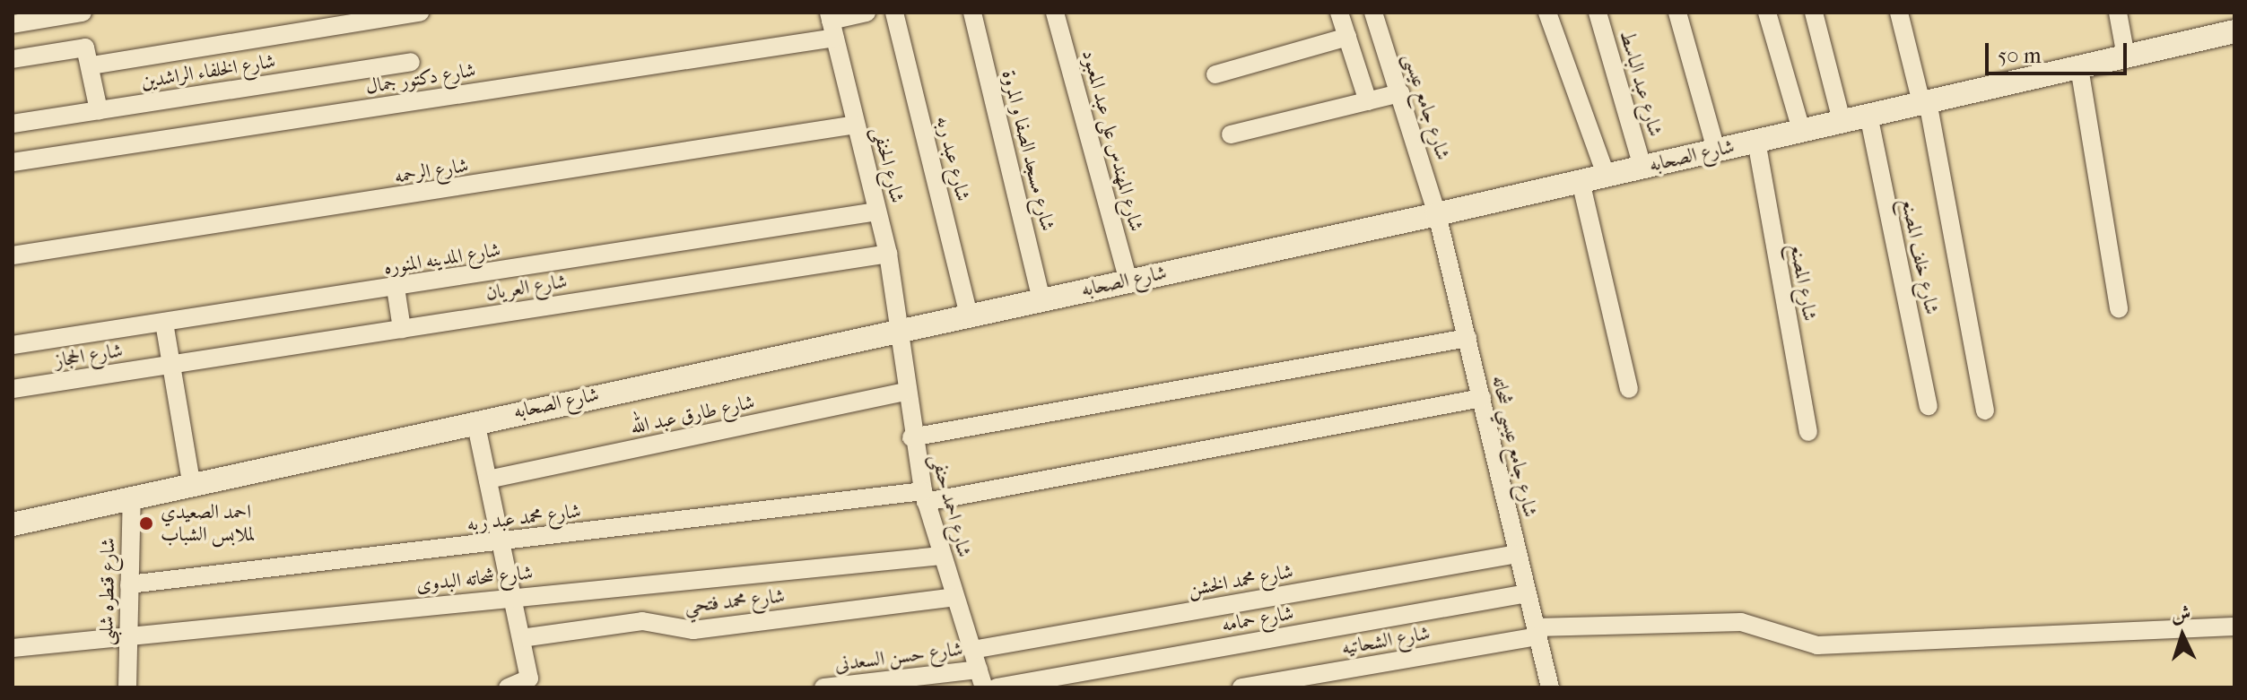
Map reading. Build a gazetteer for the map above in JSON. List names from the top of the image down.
{
  "streets": {
    "street": [
      "شارع الخلفاء الراشدين",
      "شارع دكتور جمال",
      "شارع عبد الباسط",
      "شارع جامع عيسى",
      "شارع المهندس على عبد المعبود",
      "شارع مسجد الصفا و المروة",
      "شارع الصحابه",
      "شارع عبد ربه",
      "شارع الحنفى",
      "شارع الرحمه",
      "شارع خلف المصنع",
      "شارع المدينه المنوره",
      "شارع المصنع",
      "شارع العريان",
      "شارع الحجاز",
      "شارع طارق عبد الله",
      "شارع جامع عيسي شحاته",
      "شارع احمد حنفى",
      "شارع محمد عبد ربه",
      "شارع شحاته البدوى",
      "شارع محمد الخشن",
      "شارع قنطره شلبى",
      "شارع محمد فتحي",
      "شارع حمامه",
      "شارع الشحاتيه",
      "شارع حسن السعدنى"
    ]
  },
  "crossings": [
    ["شارع دكتور جمال", "شارع الحنفى"],
    ["شارع عبد الباسط", "شارع الصحابه"],
    ["شارع جامع عيسى", "شارع الصحابه"],
    ["شارع جامع عيسى", "شارع جامع عيسي شحاته"],
    ["شارع المهندس على عبد المعبود", "شارع الصحابه"],
    ["شارع مسجد الصفا و المروة", "شارع الصحابه"],
    ["شارع الصحابه", "شارع عبد ربه"],
    ["شارع الصحابه", "شارع الحنفى"],
    ["شارع الصحابه", "شارع خلف المصنع"],
    ["شارع الصحابه", "شارع المصنع"],
    ["شارع الصحابه", "شارع جامع عيسي شحاته"],
    ["شارع الصحابه", "شارع احمد حنفى"],
    ["شارع الصحابه", "شارع قنطره شلبى"],
    ["شارع الحنفى", "شارع الرحمه"],
    ["شارع الحنفى", "شارع المدينه المنوره"],
    ["شارع الحنفى", "شارع العريان"],
    ["شارع الحنفى", "شارع احمد حنفى"],
    ["شارع العريان", "شارع الحجاز"],
    ["شارع طارق عبد الله", "شارع احمد حنفى"],
    ["شارع جامع عيسي شحاته", "شارع محمد عبد ربه"],
    ["شارع جامع عيسي شحاته", "شارع محمد الخشن"],
    ["شارع جامع عيسي شحاته", "شارع حمامه"],
    ["شارع جامع عيسي شحاته", "شارع الشحاتيه"],
    ["شارع احمد حنفى", "شارع محمد عبد ربه"],
    ["شارع احمد حنفى", "شارع شحاته البدوى"],
    ["شارع احمد حنفى", "شارع محمد الخشن"],
    ["شارع احمد حنفى", "شارع محمد فتحي"],
    ["شارع احمد حنفى", "شارع حسن السعدنى"],
    ["شارع محمد عبد ربه", "شارع قنطره شلبى"],
    ["شارع شحاته البدوى", "شارع قنطره شلبى"]
  ],
  "places": ["احمد الصعيدي لملابس الشباب"],
  "scale_bar": "50 m",
  "north": "top"
}
